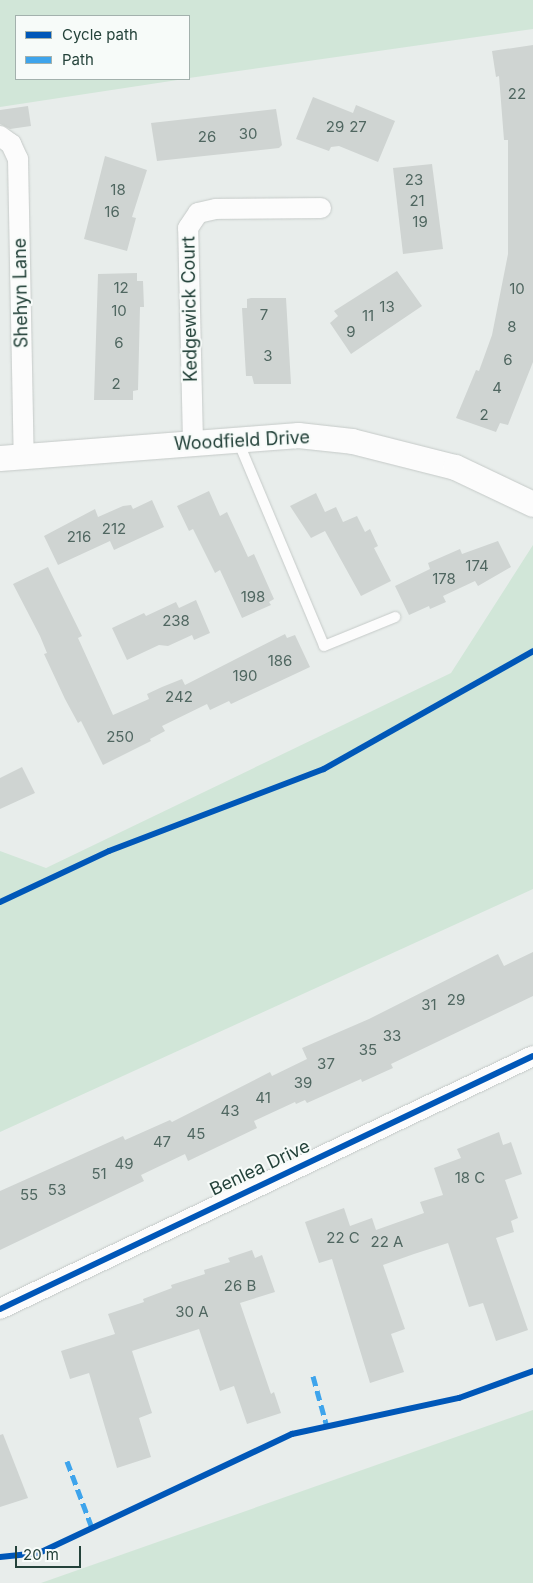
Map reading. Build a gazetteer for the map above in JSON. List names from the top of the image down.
{
  "streets": {
    "street": [
      "Shehyn Lane",
      "Kedgewick Court",
      "Woodfield Drive",
      "Benlea Drive"
    ]
  },
  "crossings": [
    ["Shehyn Lane", "Woodfield Drive"],
    ["Kedgewick Court", "Woodfield Drive"]
  ],
  "house_numbers": [
    "22",
    "29",
    "27",
    "30",
    "26",
    "23",
    "18",
    "21",
    "16",
    "19",
    "12",
    "10",
    "13",
    "10",
    "7",
    "11",
    "8",
    "9",
    "6",
    "3",
    "6",
    "2",
    "4",
    "2",
    "212",
    "216",
    "174",
    "178",
    "198",
    "238",
    "186",
    "190",
    "242",
    "250",
    "29",
    "31",
    "33",
    "35",
    "37",
    "39",
    "41",
    "43",
    "45",
    "47",
    "49",
    "51",
    "18 C",
    "53",
    "55",
    "22 C",
    "22 A",
    "26 B",
    "30 A"
  ],
  "legend": ["Cycle path", "Path"],
  "scale_bar": "20 m"
}
